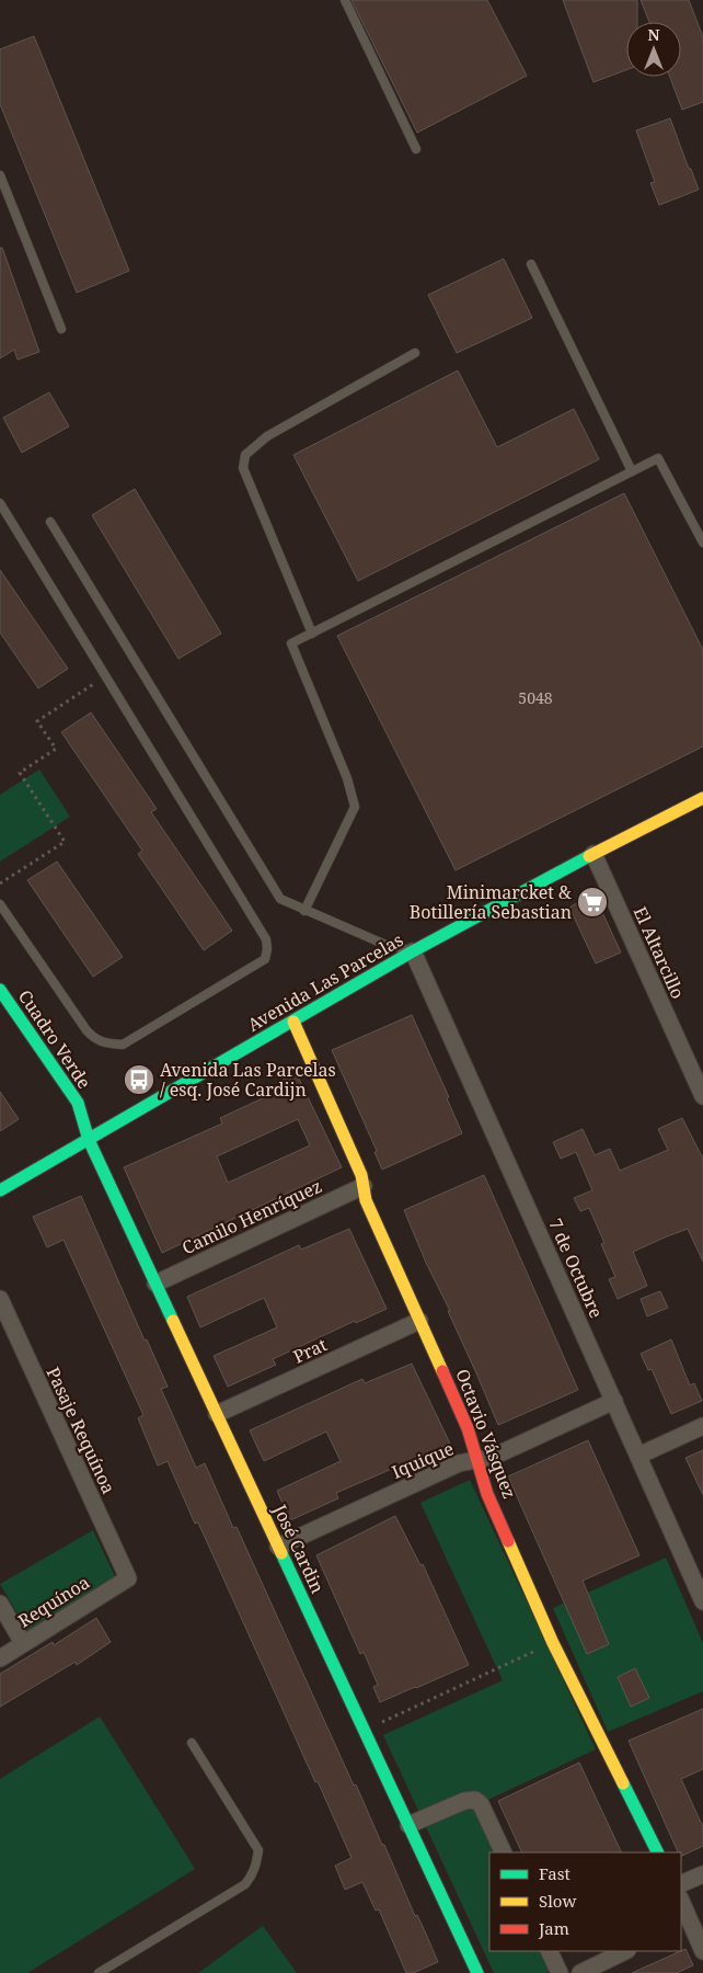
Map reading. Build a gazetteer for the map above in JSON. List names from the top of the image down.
{
  "streets": {
    "street": [
      "El Altarcillo",
      "Avenida Las Parcelas",
      "Cuadro Verde",
      "Camilo Henríquez",
      "7 de Octubre",
      "Prat",
      "Pasaje Requínoa",
      "Octavio Vásquez",
      "Iquique",
      "José Cardin",
      "Requínoa"
    ]
  },
  "crossings": [
    ["El Altarcillo", "Avenida Las Parcelas"],
    ["Avenida Las Parcelas", "Cuadro Verde"],
    ["Avenida Las Parcelas", "7 de Octubre"],
    ["Avenida Las Parcelas", "Octavio Vásquez"],
    ["Avenida Las Parcelas", "José Cardin"],
    ["Cuadro Verde", "José Cardin"],
    ["Camilo Henríquez", "Octavio Vásquez"],
    ["Camilo Henríquez", "José Cardin"],
    ["7 de Octubre", "Iquique"],
    ["Prat", "Octavio Vásquez"],
    ["Prat", "José Cardin"],
    ["Pasaje Requínoa", "Requínoa"],
    ["Octavio Vásquez", "Iquique"],
    ["Iquique", "José Cardin"]
  ],
  "places": {
    "supermarket": ["Minimarcket & Botillería Sebastian"],
    "bus stop": ["Avenida Las Parcelas / esq. José Cardijn"]
  },
  "house_numbers": ["5048"],
  "legend": ["Fast", "Slow", "Jam"],
  "north": "top"
}
